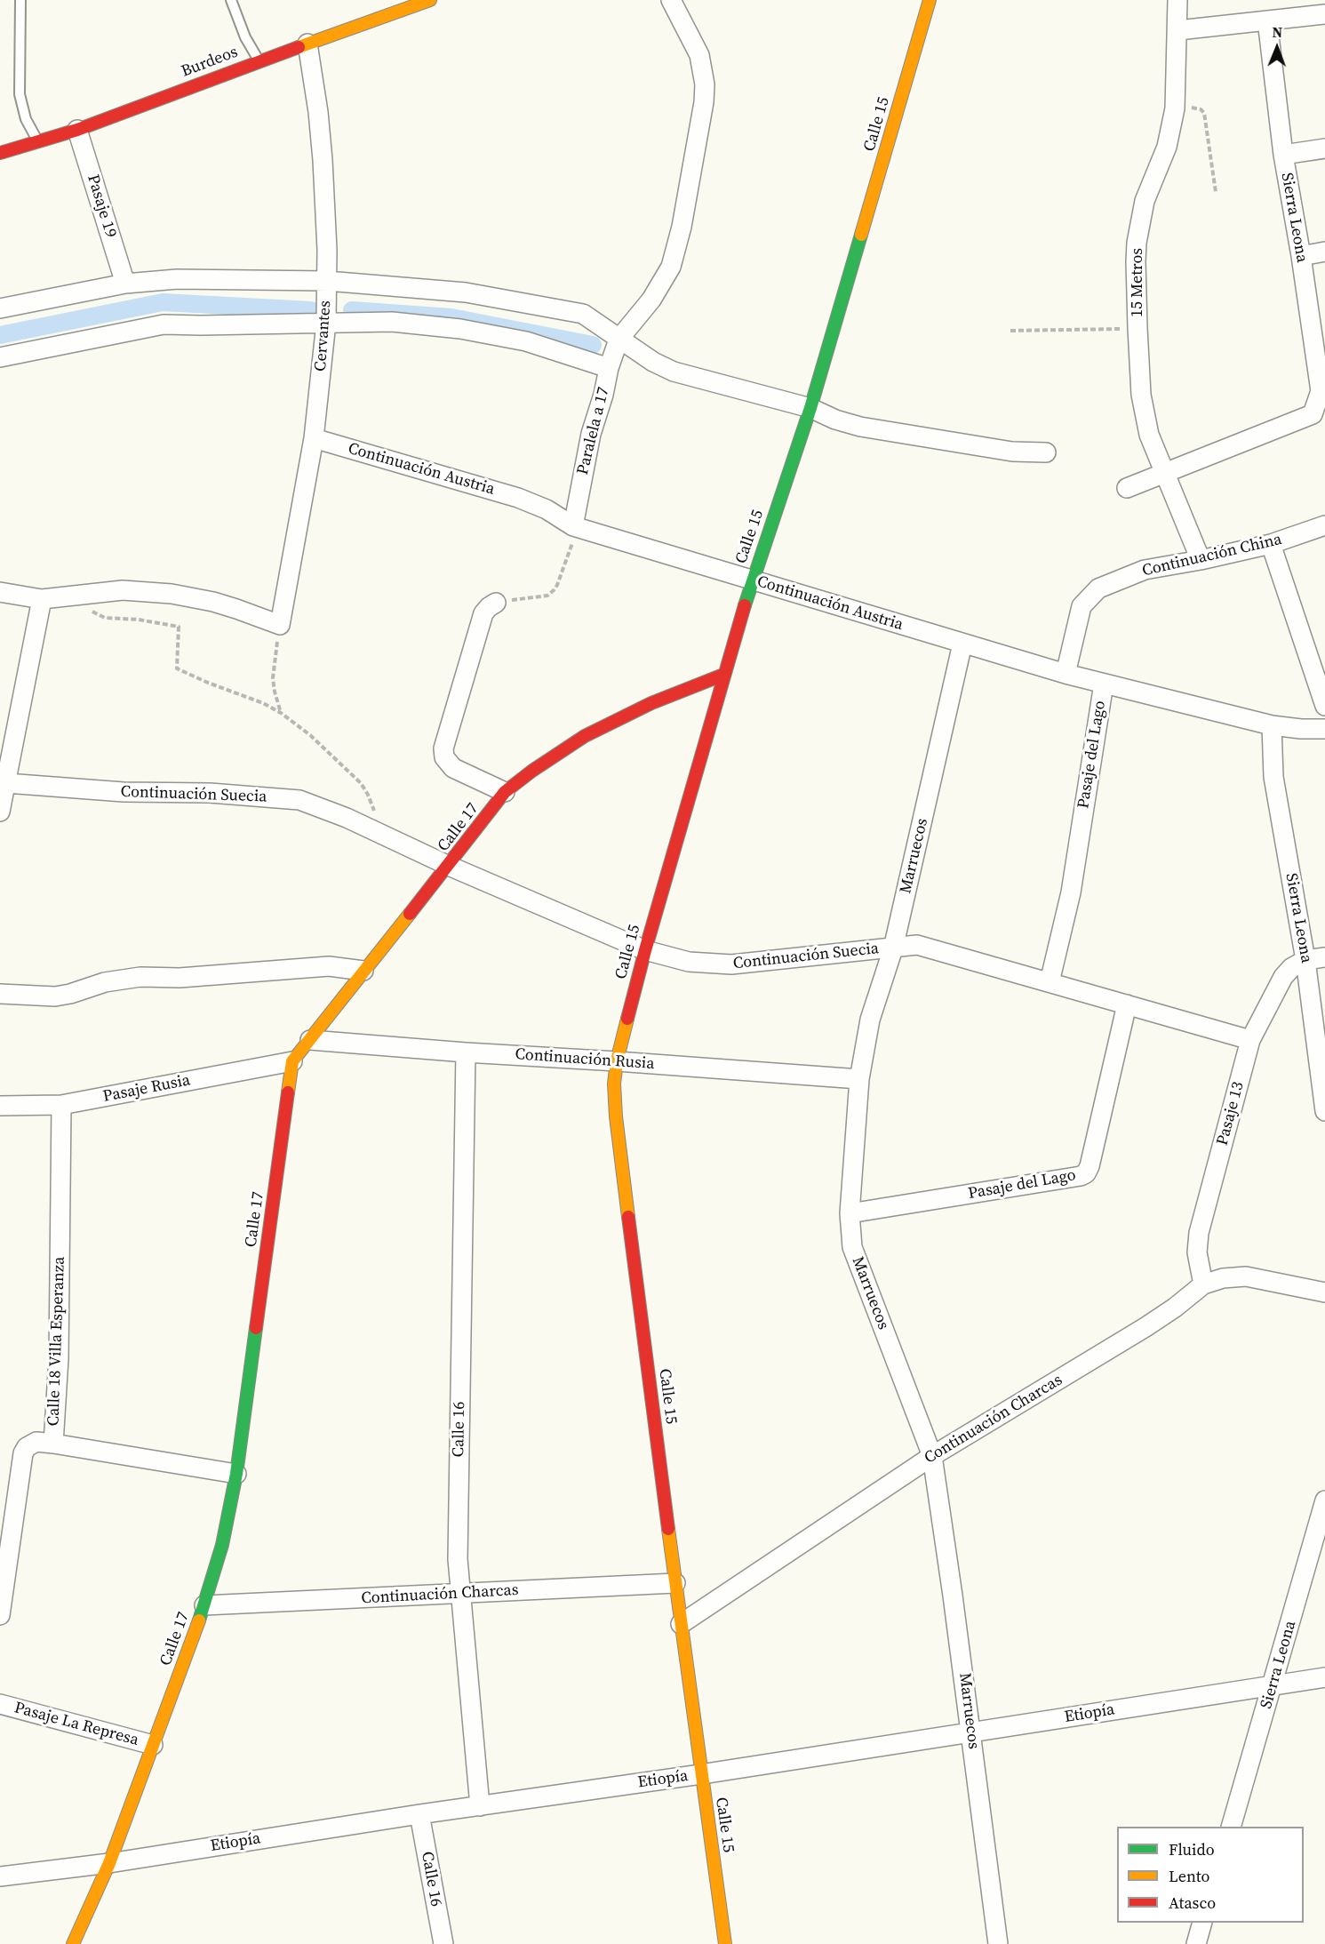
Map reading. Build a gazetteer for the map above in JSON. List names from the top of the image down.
{
  "streets": {
    "street": [
      "Burdeos",
      "Calle 15",
      "Pasaje 19",
      "Sierra Leona",
      "15 Metros",
      "Cervantes",
      "Paralela a 17",
      "Continuación Austria",
      "Continuación China",
      "Pasaje del Lago",
      "Continuación Suecia",
      "Calle 17",
      "Marruecos",
      "Continuación Rusia",
      "Pasaje Rusia",
      "Pasaje 13",
      "Calle 18 Villa Esperanza",
      "Continuación Charcas",
      "Calle 16",
      "Etiopía",
      "Pasaje La Represa"
    ]
  },
  "crossings": [
    ["Burdeos", "Pasaje 19"],
    ["Burdeos", "Cervantes"],
    ["Calle 15", "Continuación Austria"],
    ["Calle 15", "Continuación Suecia"],
    ["Calle 15", "Calle 17"],
    ["Calle 15", "Continuación Rusia"],
    ["Calle 15", "Continuación Charcas"],
    ["Calle 15", "Etiopía"],
    ["Sierra Leona", "Continuación Austria"],
    ["Sierra Leona", "Pasaje 13"],
    ["Sierra Leona", "Etiopía"],
    ["15 Metros", "Continuación China"],
    ["Cervantes", "Continuación Austria"],
    ["Paralela a 17", "Continuación Austria"],
    ["Continuación Austria", "Continuación China"],
    ["Continuación Austria", "Pasaje del Lago"],
    ["Continuación Austria", "Marruecos"],
    ["Pasaje del Lago", "Continuación Suecia"],
    ["Pasaje del Lago", "Marruecos"],
    ["Continuación Suecia", "Calle 17"],
    ["Continuación Suecia", "Marruecos"],
    ["Continuación Suecia", "Pasaje 13"],
    ["Calle 17", "Continuación Rusia"],
    ["Calle 17", "Pasaje Rusia"],
    ["Calle 17", "Continuación Charcas"],
    ["Calle 17", "Etiopía"],
    ["Calle 17", "Pasaje La Represa"],
    ["Marruecos", "Continuación Rusia"],
    ["Marruecos", "Continuación Charcas"],
    ["Marruecos", "Etiopía"],
    ["Continuación Rusia", "Calle 16"],
    ["Pasaje Rusia", "Calle 18 Villa Esperanza"],
    ["Pasaje 13", "Continuación Charcas"],
    ["Continuación Charcas", "Calle 16"],
    ["Calle 16", "Etiopía"]
  ],
  "legend": ["Fluido", "Lento", "Atasco"],
  "north": "top"
}
